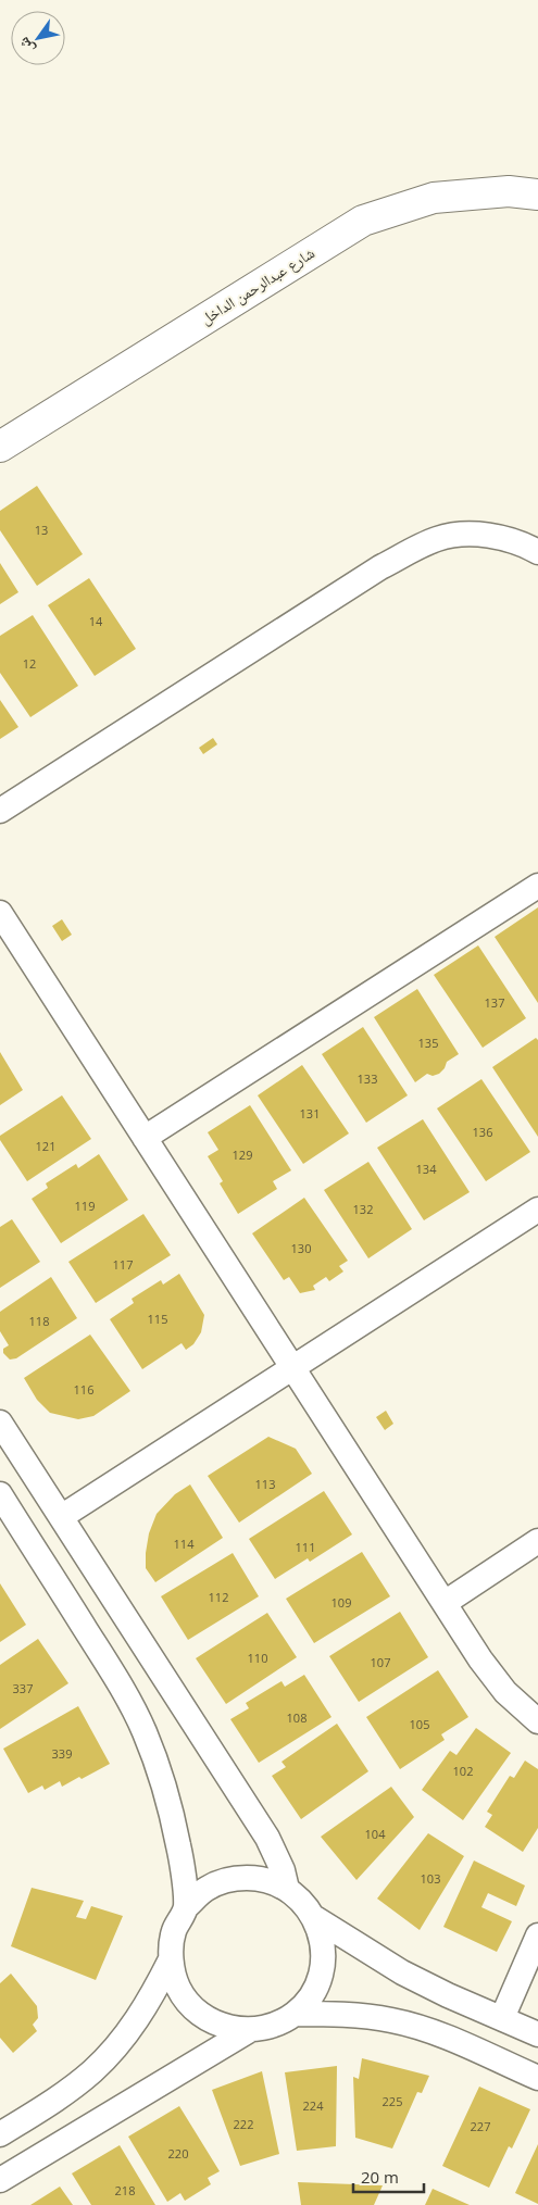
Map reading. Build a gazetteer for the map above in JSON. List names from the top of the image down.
{
  "streets": {
    "street": ["شارع عبدالرحمن الداخل"]
  },
  "house_numbers": [
    "13",
    "14",
    "12",
    "137",
    "135",
    "133",
    "131",
    "136",
    "121",
    "129",
    "134",
    "119",
    "132",
    "130",
    "117",
    "115",
    "118",
    "116",
    "113",
    "114",
    "111",
    "112",
    "109",
    "110",
    "107",
    "337",
    "108",
    "105",
    "339",
    "102",
    "104",
    "103",
    "225",
    "224",
    "222",
    "227",
    "220",
    "218"
  ],
  "scale_bar": "20 m",
  "north": "bottom left"
}
